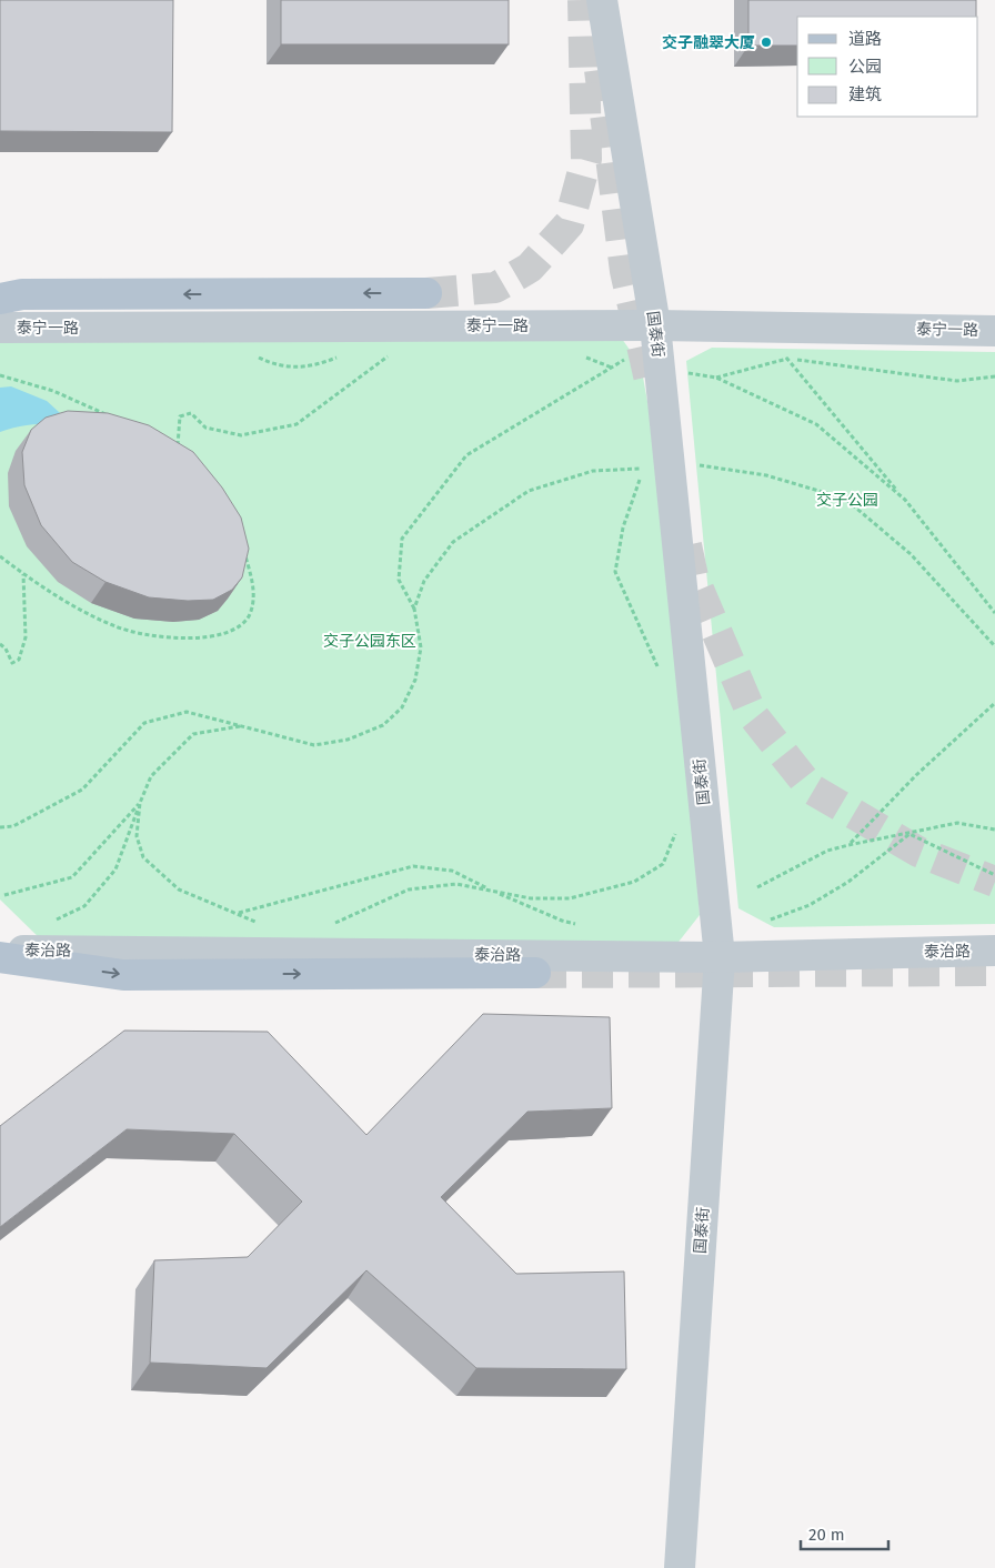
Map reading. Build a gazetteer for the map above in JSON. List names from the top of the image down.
{
  "streets": {
    "street": ["泰宁一路", "国泰街", "泰治路"]
  },
  "crossings": [
    ["泰宁一路", "国泰街"],
    ["国泰街", "泰治路"]
  ],
  "parks": ["交子公园", "交子公园东区"],
  "places": ["交子融翠大厦"],
  "legend": ["道路", "公园", "建筑"],
  "scale_bar": "20 m"
}
